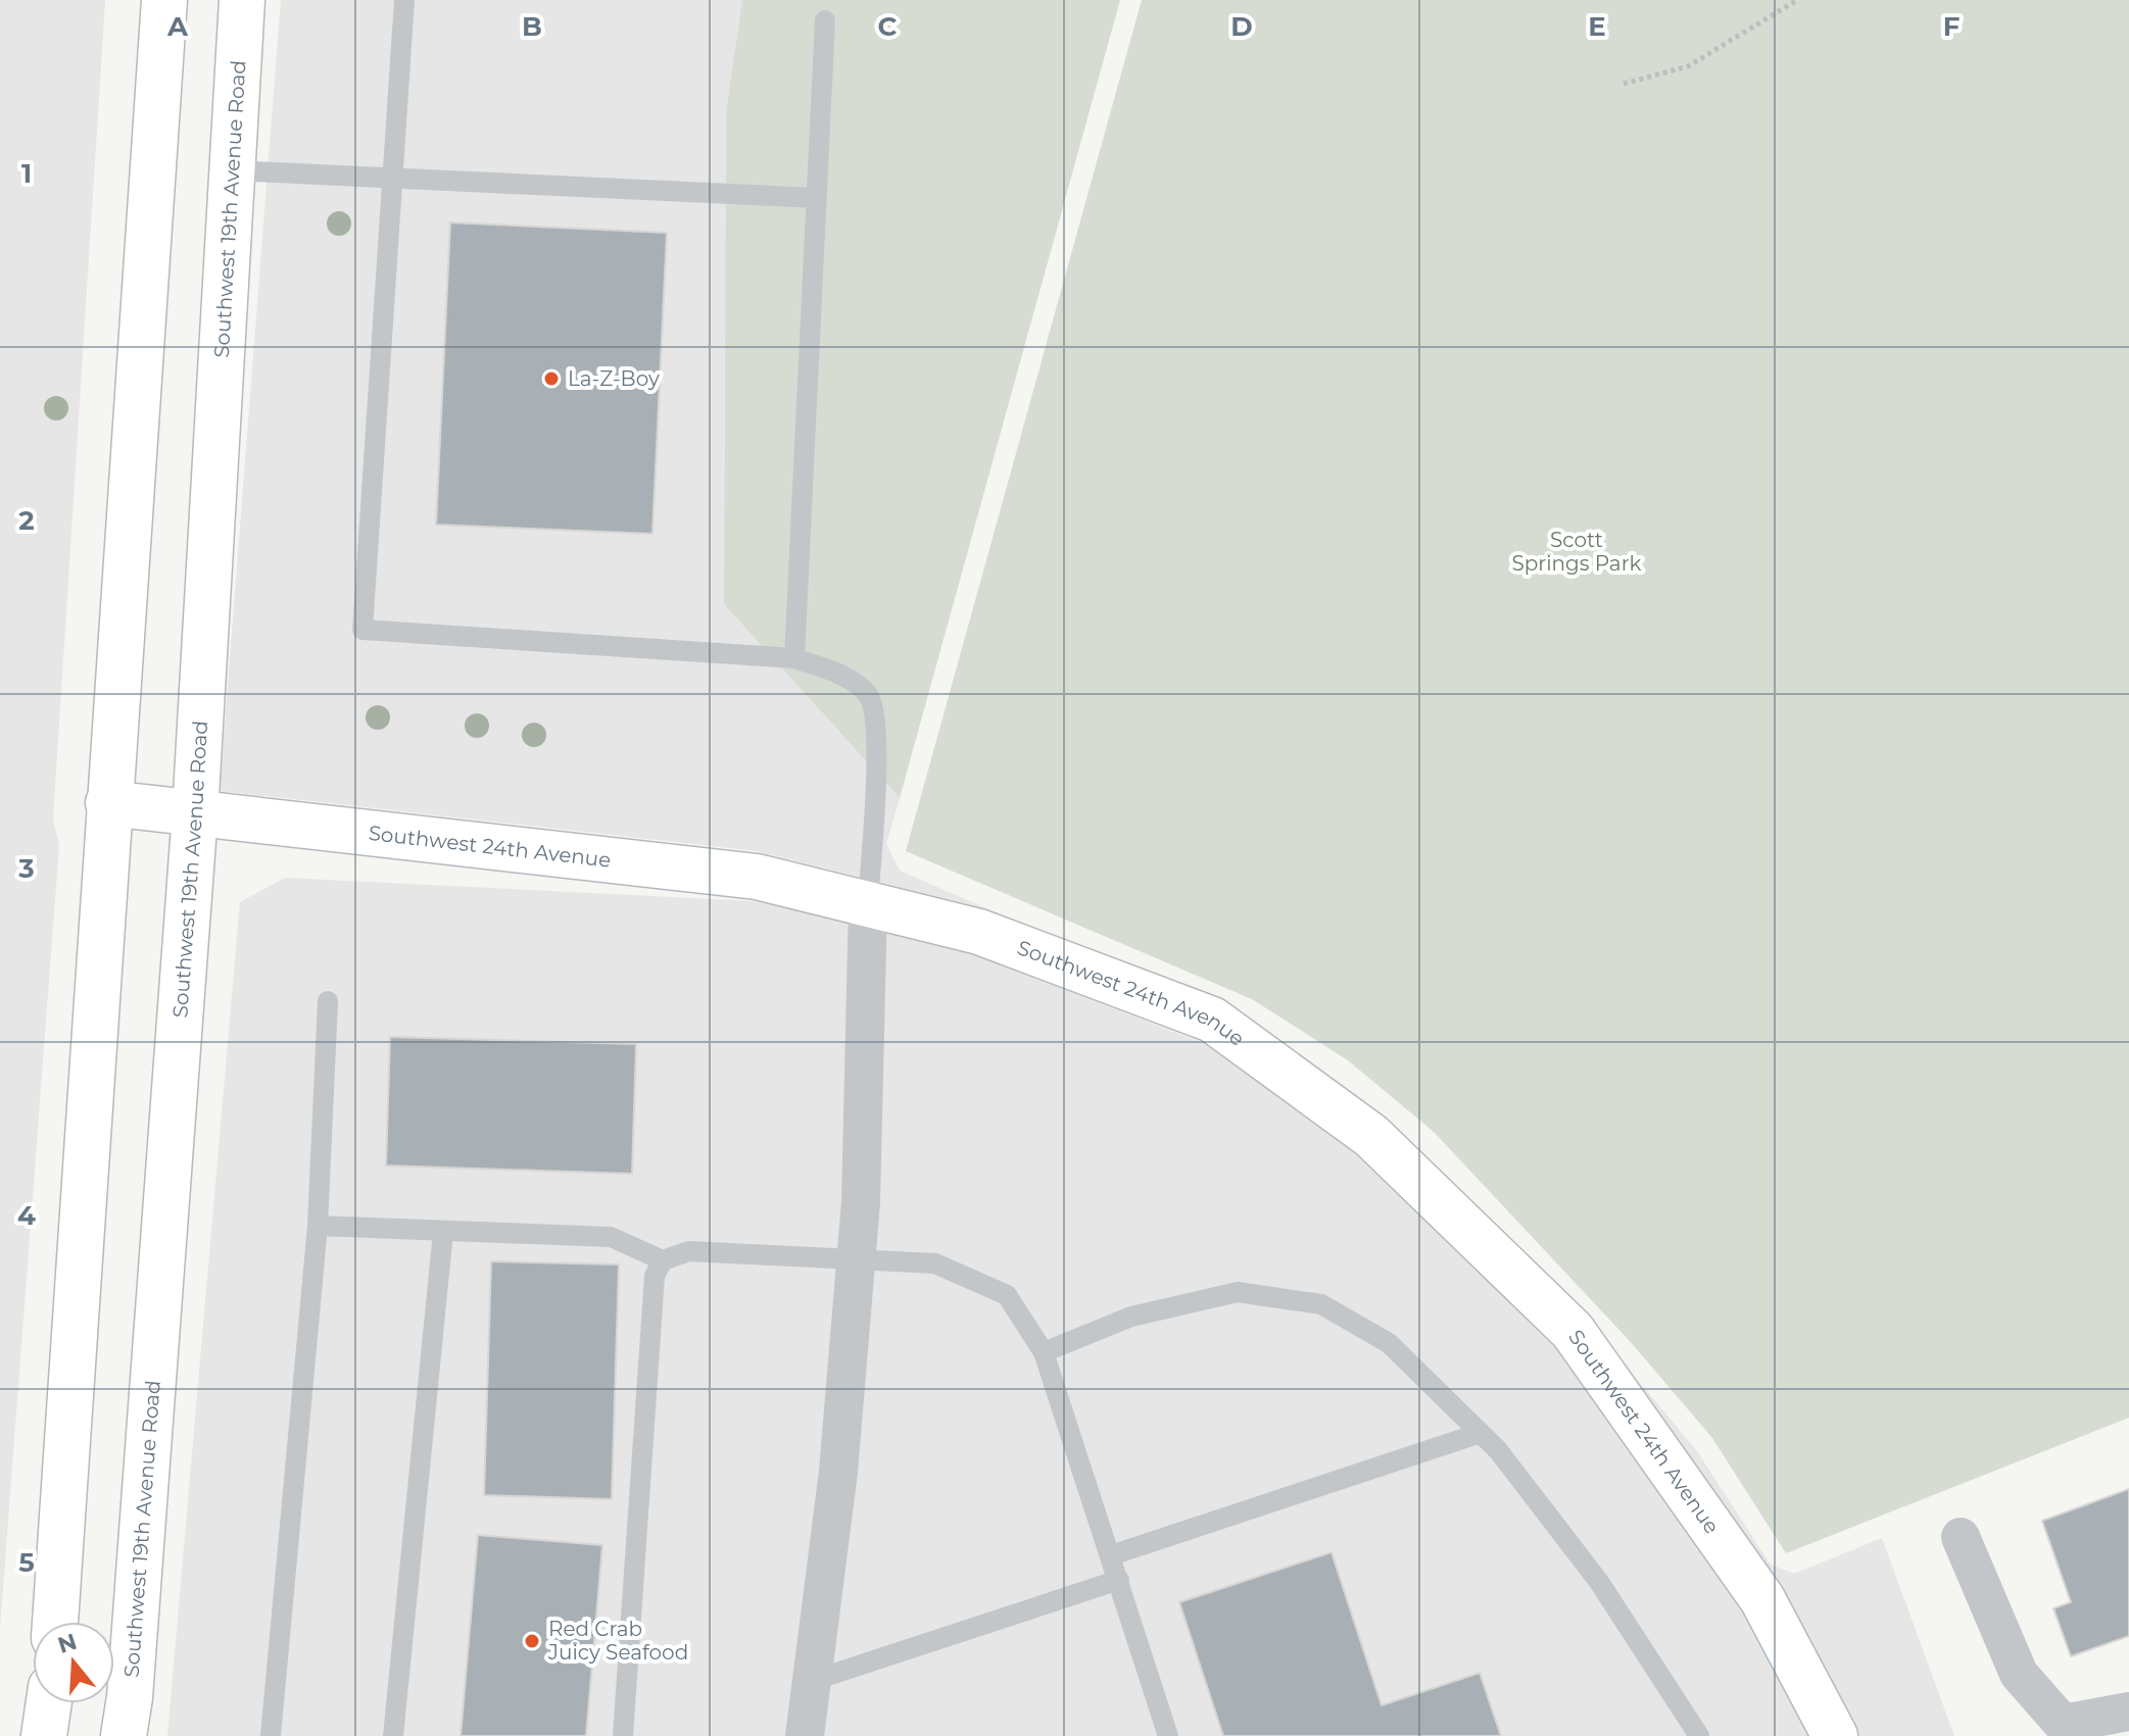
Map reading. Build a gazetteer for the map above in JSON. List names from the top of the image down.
{
  "streets": {
    "main road": ["Southwest 19th Avenue Road", "Southwest 24th Avenue"]
  },
  "crossings": [
    ["Southwest 19th Avenue Road", "Southwest 24th Avenue"]
  ],
  "parks": ["Scott Springs Park"],
  "places": ["La-Z-Boy", "Red Crab Juicy Seafood"],
  "north": "top",
  "grid": {
    "columns": [
      "A",
      "B",
      "C",
      "D",
      "E",
      "F"
    ],
    "rows": [
      "1",
      "2",
      "3",
      "4",
      "5"
    ]
  }
}
